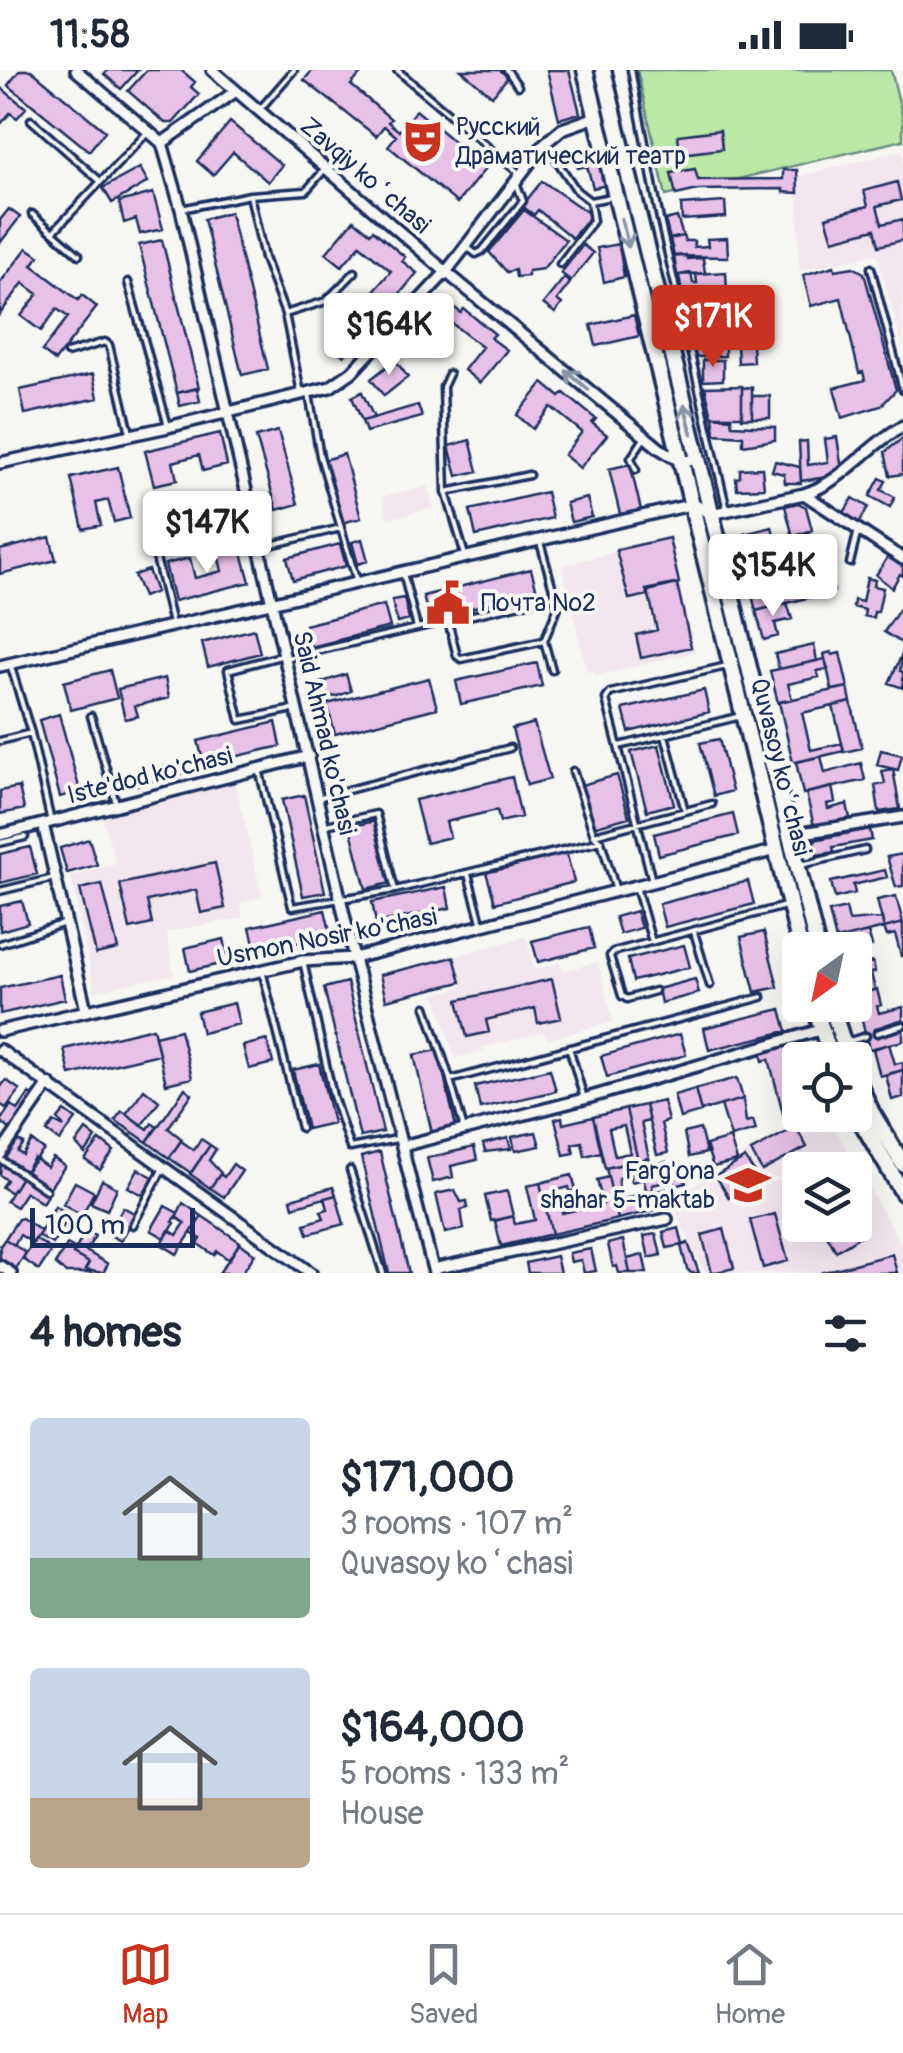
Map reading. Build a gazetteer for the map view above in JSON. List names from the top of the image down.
{
  "streets": {
    "main road": ["Quvasoy koʻchasi"],
    "street": [
      "Zavqiy koʻchasi",
      "Said Ahmad ko'chasi",
      "Iste'dod ko'chasi",
      "Usmon Nosir ko'chasi"
    ]
  },
  "crossings": [
    ["Zavqiy koʻchasi", "Quvasoy koʻchasi"],
    ["Said Ahmad ko'chasi", "Iste'dod ko'chasi"],
    ["Said Ahmad ko'chasi", "Usmon Nosir ko'chasi"],
    ["Quvasoy koʻchasi", "Usmon Nosir ko'chasi"]
  ],
  "one_way": ["Zavqiy koʻchasi"],
  "places": {
    "theatre": ["Русский Драматический театр"],
    "public building": ["Почта №2"],
    "school or university": ["Farg'ona shahar 5-maktab"]
  },
  "scale_bar": "100 m",
  "north": "bottom left",
  "page": {
    "status": "11:58",
    "price": [
      "$171K",
      "$164K",
      "$147K",
      "$154K"
    ],
    "scale": "100 m",
    "heading": "4 homes",
    "list": [
      {
        "name": "$171,000",
        "note": "3 rooms · 107 m² · Quvasoy koʻchasi"
      },
      {
        "name": "$164,000",
        "note": "5 rooms · 133 m² · House"
      }
    ],
    "tabs": ["Map", "Saved", "Home"]
  }
}
